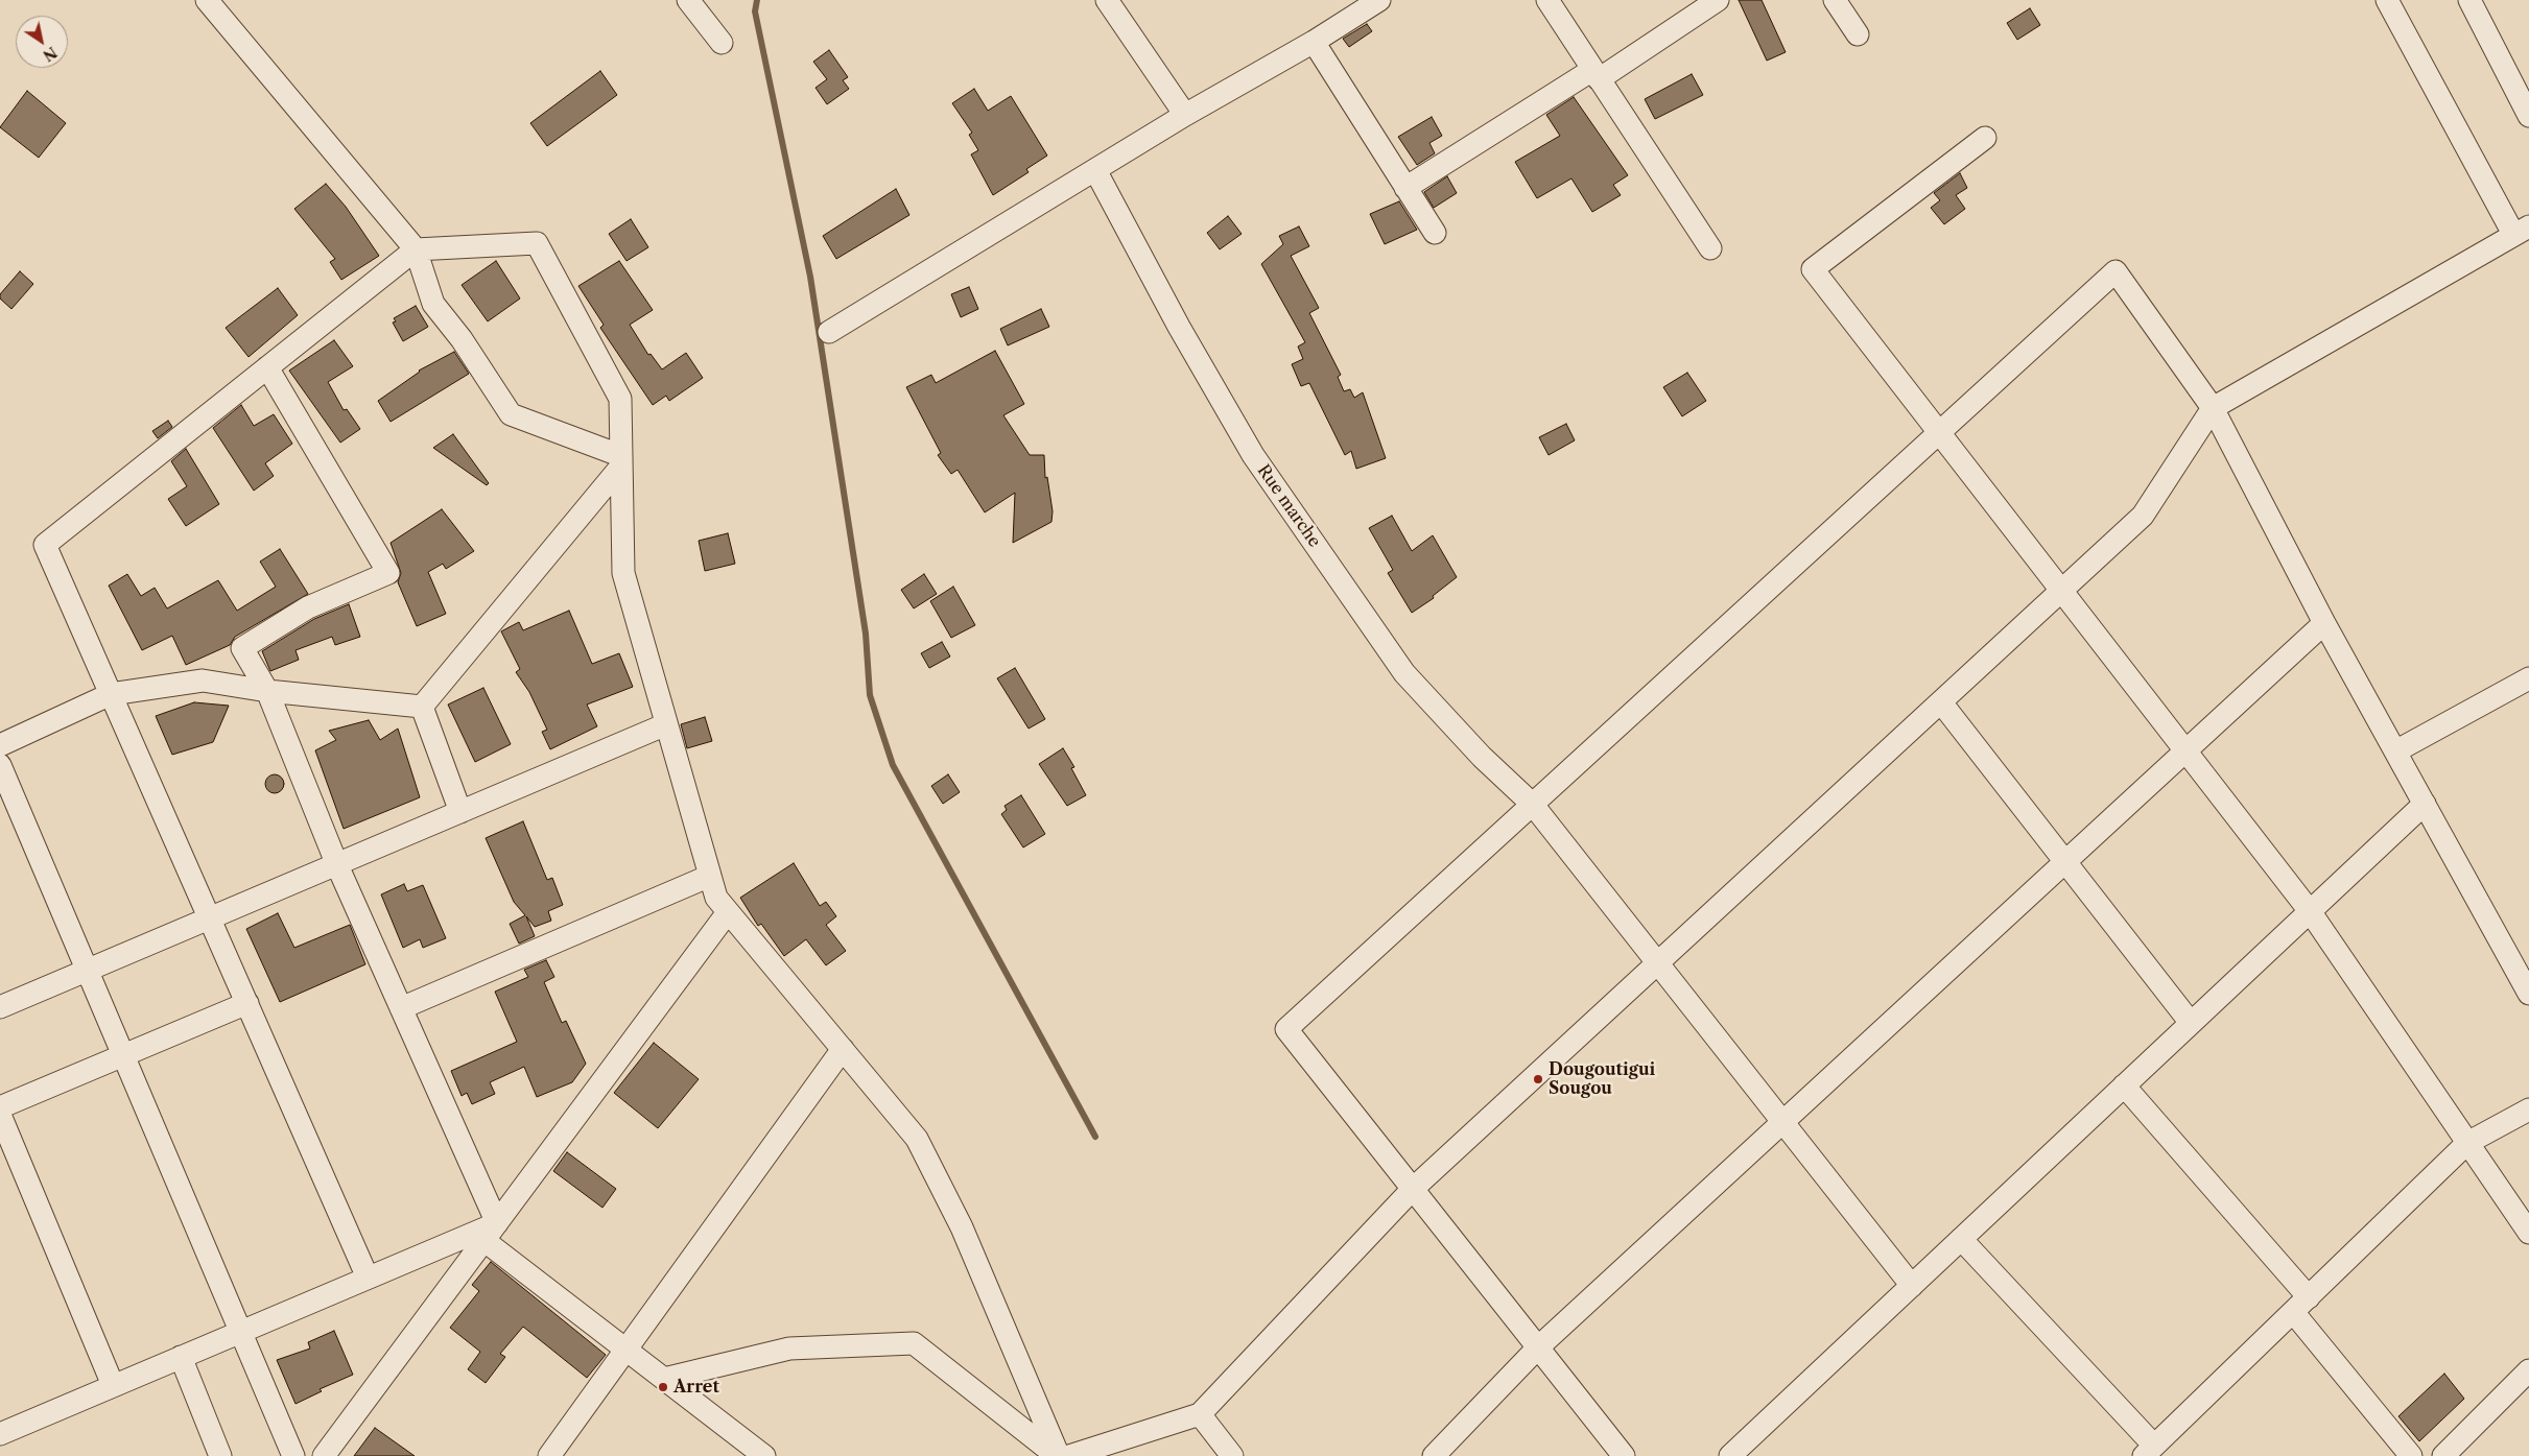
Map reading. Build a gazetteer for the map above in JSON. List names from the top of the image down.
{
  "streets": {
    "street": ["Rue marche"]
  },
  "places": ["Dougoutigui Sougou", "Arret"],
  "north": "bottom right"
}
